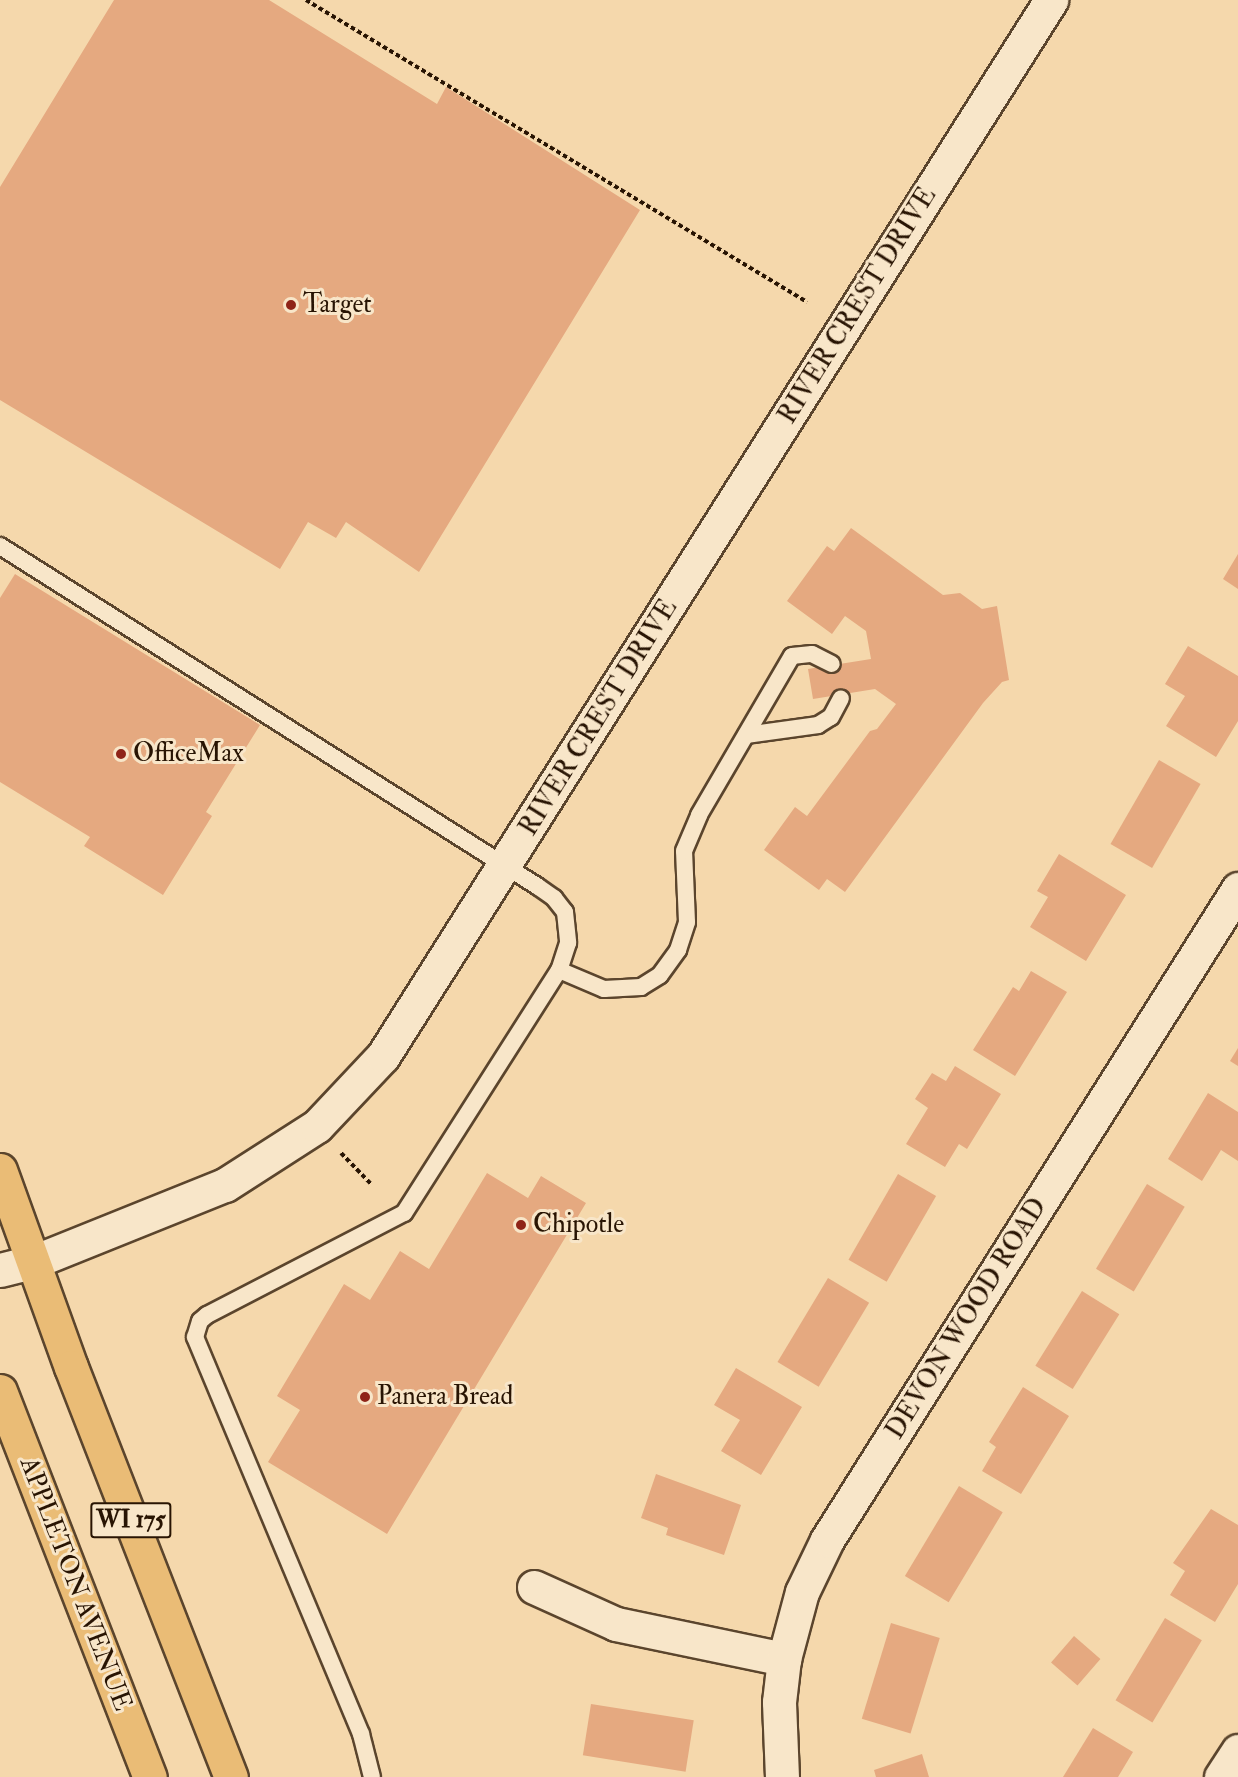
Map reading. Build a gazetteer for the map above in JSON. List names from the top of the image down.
{
  "streets": {
    "main road": ["WI 175", "APPLETON AVENUE"],
    "street": ["RIVER CREST DRIVE", "DEVON WOOD ROAD"]
  },
  "crossings": [
    ["RIVER CREST DRIVE", "WI 175"]
  ],
  "places": [
    "Target",
    "OfficeMax",
    "Chipotle",
    "Panera Bread"
  ]
}
